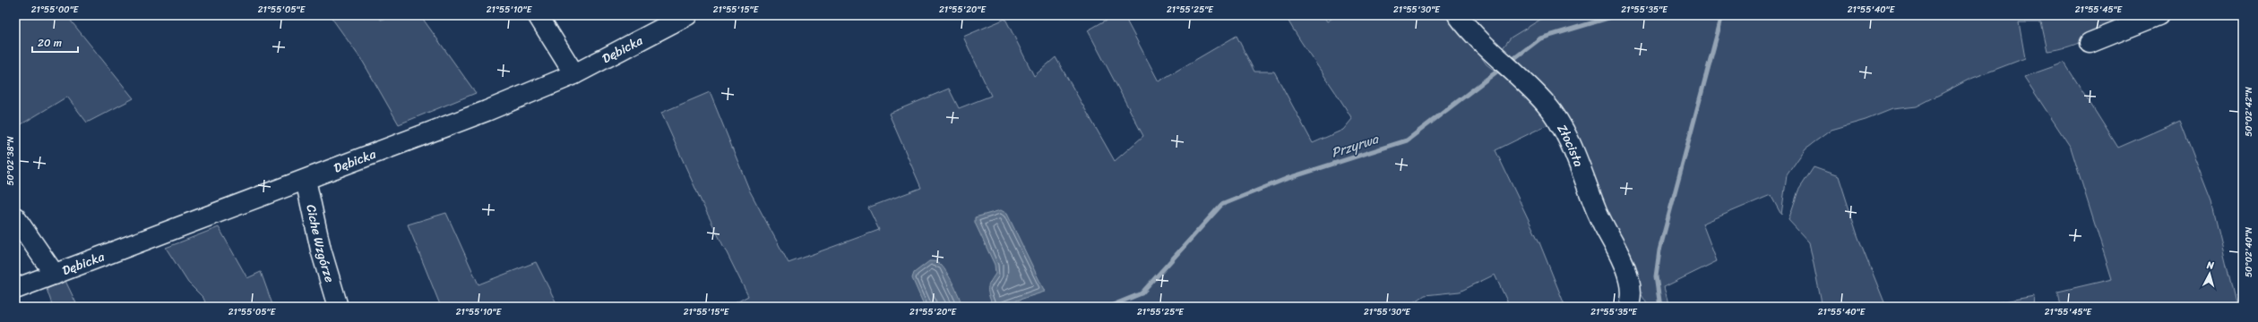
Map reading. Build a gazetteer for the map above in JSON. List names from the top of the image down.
{
  "streets": {
    "street": ["Dębicka", "Złocista", "Ciche Wzgórze"]
  },
  "crossings": [
    ["Dębicka", "Ciche Wzgórze"]
  ],
  "water": ["Przyrwa"],
  "scale_bar": "20 m",
  "north": "top",
  "coordinates": [
    "21°55'00\"E",
    "21°55'05\"E",
    "21°55'10\"E",
    "21°55'15\"E",
    "21°55'20\"E",
    "21°55'25\"E",
    "21°55'30\"E",
    "21°55'35\"E",
    "21°55'40\"E",
    "21°55'45\"E",
    "50°02'42\"N",
    "50°02'38\"N",
    "50°02'40\"N"
  ]
}
